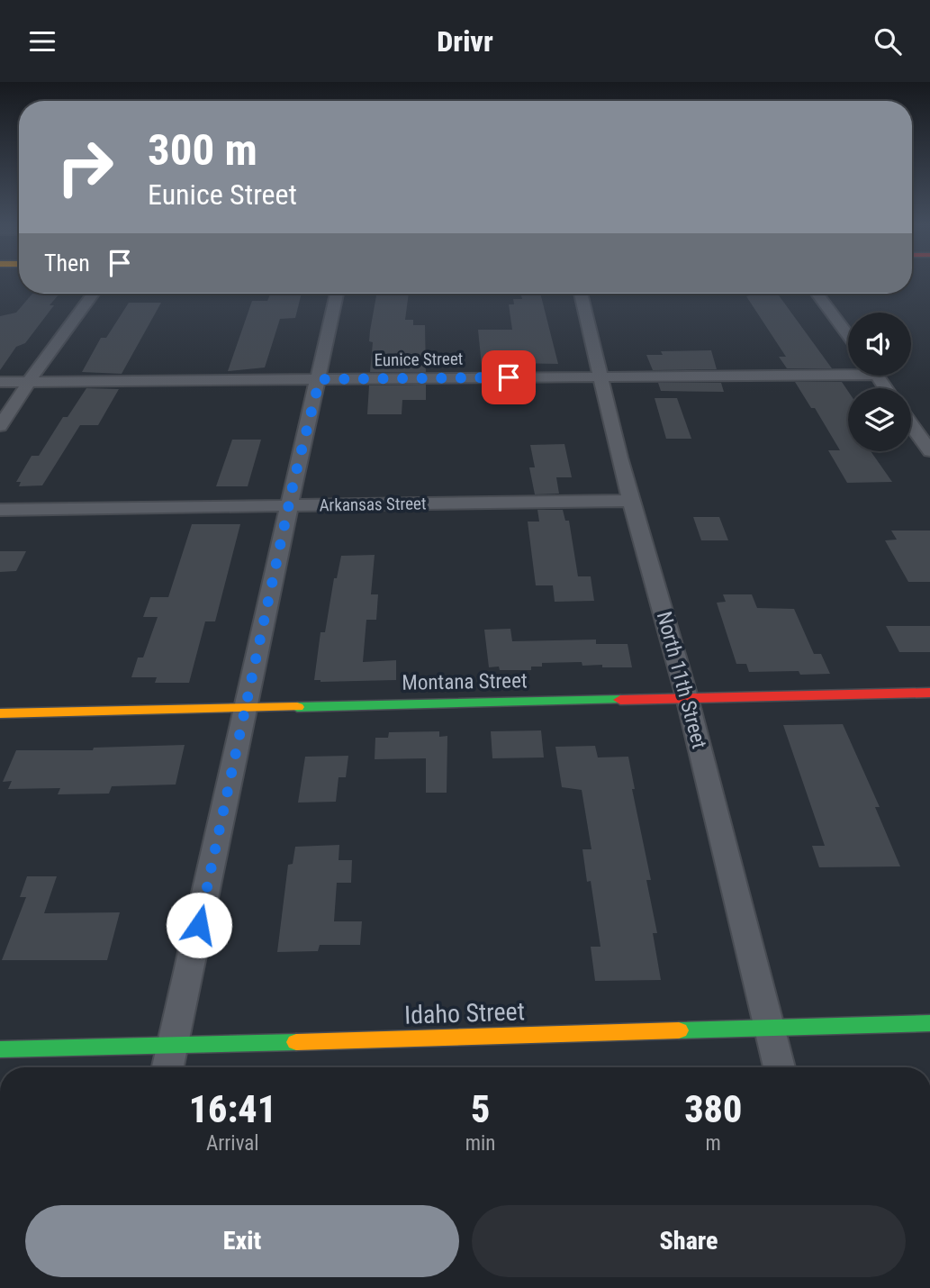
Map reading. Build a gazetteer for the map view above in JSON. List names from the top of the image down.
{
  "streets": {
    "street": [
      "Eunice Street",
      "Arkansas Street",
      "North 11th Street",
      "Montana Street",
      "Idaho Street"
    ]
  },
  "crossings": [
    ["Eunice Street", "North 11th Street"],
    ["Arkansas Street", "North 11th Street"],
    ["North 11th Street", "Montana Street"],
    ["North 11th Street", "Idaho Street"]
  ],
  "page": {
    "header": "Drivr",
    "turn": ["300 m", "Eunice Street"],
    "then": "Then",
    "eta": [
      "16:41",
      "Arrival",
      "5",
      "min",
      "380",
      "m"
    ],
    "buttons": ["Exit", "Share"]
  }
}
